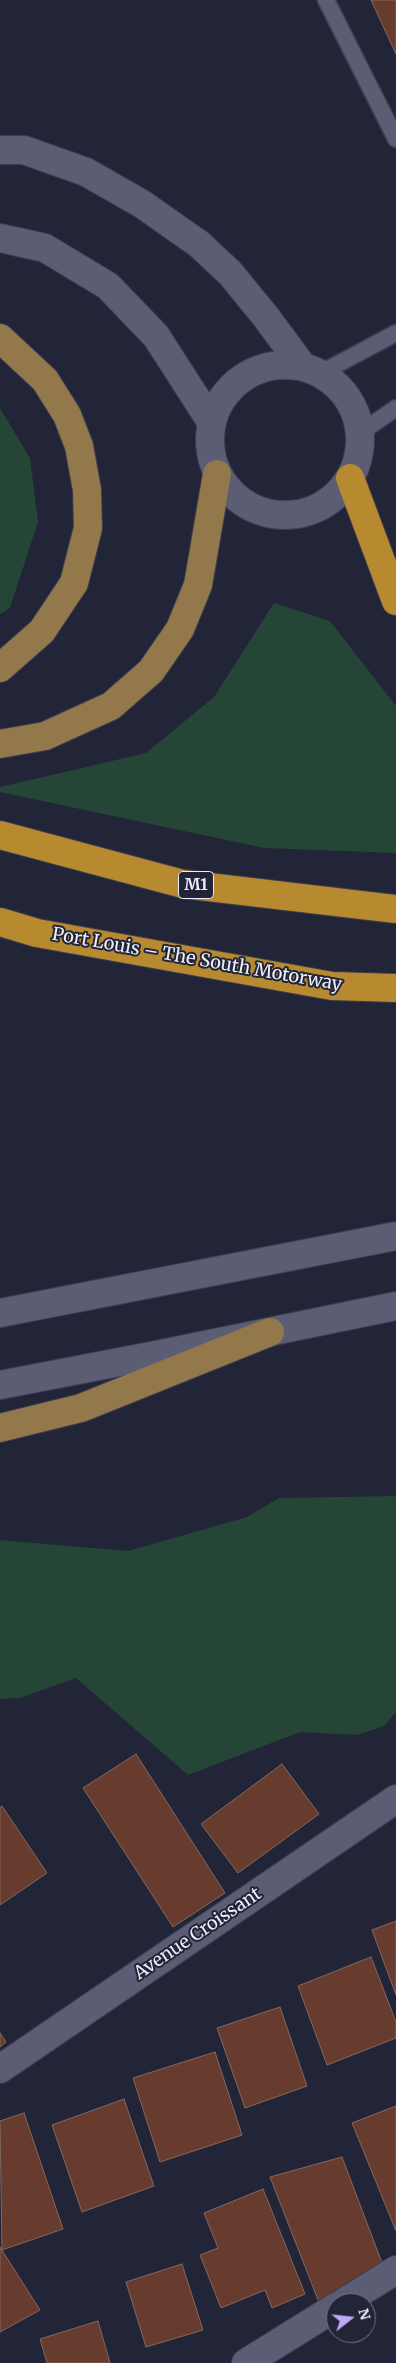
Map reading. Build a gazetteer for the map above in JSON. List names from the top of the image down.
{
  "streets": {
    "highway": ["M1", "Port Louis – The South Motorway"],
    "street": ["Avenue Croissant"]
  },
  "north": "right"
}
